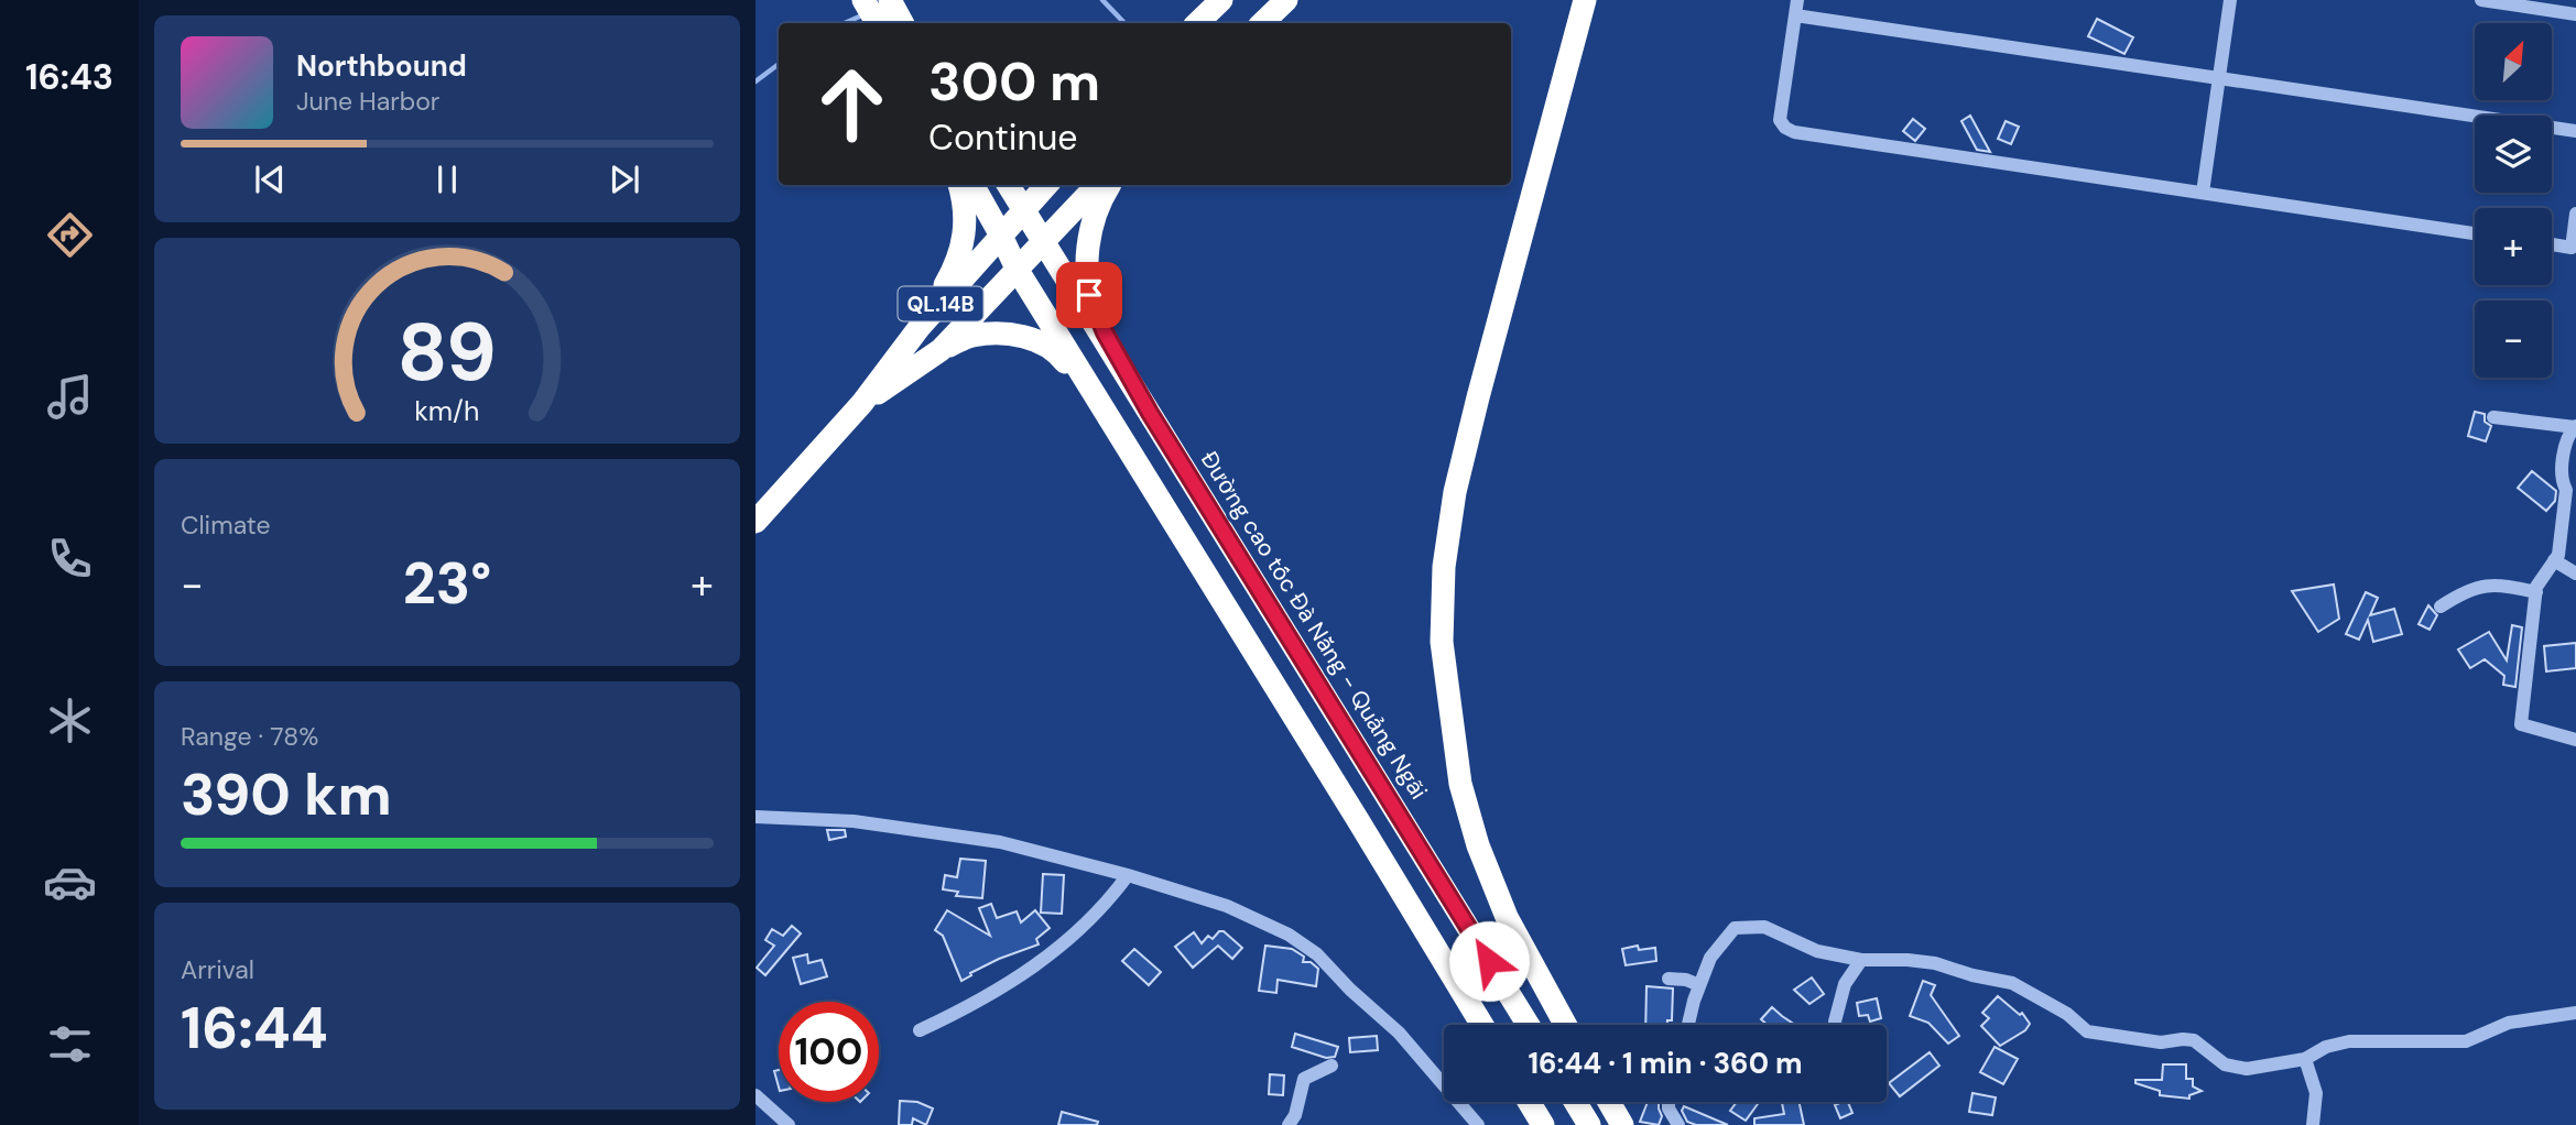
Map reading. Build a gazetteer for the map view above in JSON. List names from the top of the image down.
{
  "streets": {
    "highway": ["QL.14B", "Đường cao tốc Đà Nẵng - Quảng Ngãi"]
  },
  "crossings": [
    ["QL.14B", "Đường cao tốc Đà Nẵng - Quảng Ngãi"]
  ],
  "north": "top right",
  "page": {
    "tabs": "16:43",
    "map_buttons": ["+", "−"],
    "turn": ["300 m", "Continue"],
    "song": ["Northbound", "June Harbor"],
    "tile": [
      "Climate",
      ["Range · 78%", "390 km"],
      ["Arrival", "16:44"]
    ],
    "heat": ["−", "23°", "+"],
    "limit": "100",
    "trip": "16:44 · 1 min · 360 m",
    "gauge": ["89", "km/h"]
  }
}
